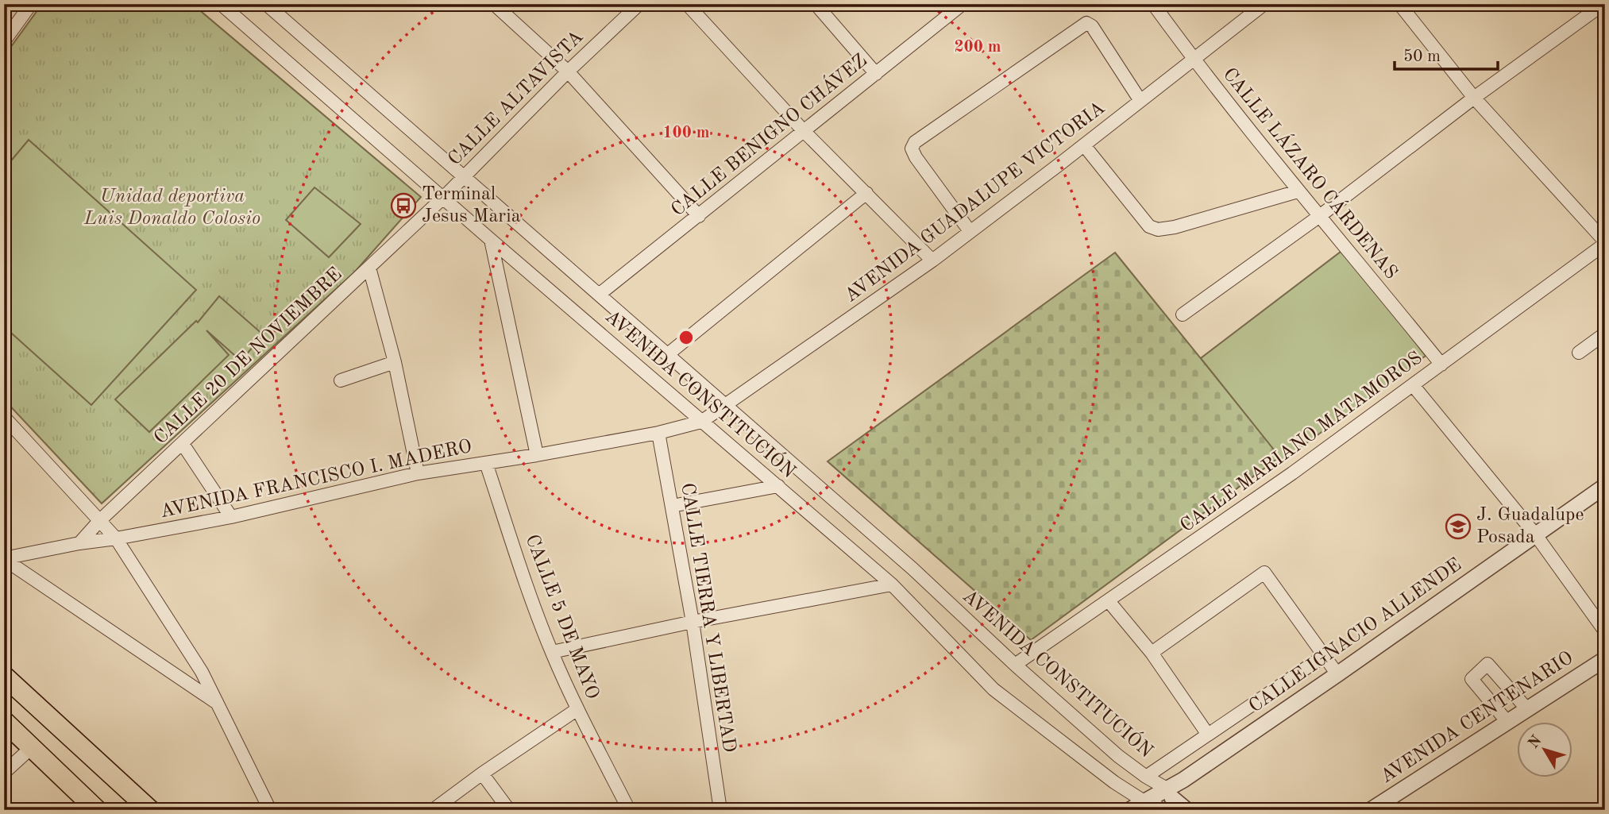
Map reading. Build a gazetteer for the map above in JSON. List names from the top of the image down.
{
  "streets": {
    "street": [
      "CALLE ALTAVISTA",
      "CALLE BENIGNO CHÁVEZ",
      "CALLE LÁZARO CÁRDENAS",
      "AVENIDA GUADALUPE VICTORIA",
      "CALLE 20 DE NOVIEMBRE",
      "AVENIDA CONSTITUCIÓN",
      "CALLE MARIANO MATAMOROS",
      "AVENIDA FRANCISCO I. MADERO",
      "CALLE 5 DE MAYO",
      "CALLE TIERRA Y LIBERTAD",
      "CALLE IGNACIO ALLENDE",
      "AVENIDA CENTENARIO"
    ]
  },
  "crossings": [
    ["CALLE ALTAVISTA", "CALLE 20 DE NOVIEMBRE"],
    ["CALLE ALTAVISTA", "AVENIDA CONSTITUCIÓN"],
    ["CALLE BENIGNO CHÁVEZ", "AVENIDA CONSTITUCIÓN"],
    ["CALLE LÁZARO CÁRDENAS", "AVENIDA GUADALUPE VICTORIA"],
    ["CALLE LÁZARO CÁRDENAS", "CALLE MARIANO MATAMOROS"],
    ["AVENIDA GUADALUPE VICTORIA", "AVENIDA CONSTITUCIÓN"],
    ["AVENIDA GUADALUPE VICTORIA", "AVENIDA FRANCISCO I. MADERO"],
    ["CALLE 20 DE NOVIEMBRE", "AVENIDA CONSTITUCIÓN"],
    ["CALLE 20 DE NOVIEMBRE", "AVENIDA FRANCISCO I. MADERO"],
    ["AVENIDA CONSTITUCIÓN", "CALLE MARIANO MATAMOROS"],
    ["AVENIDA CONSTITUCIÓN", "AVENIDA FRANCISCO I. MADERO"],
    ["AVENIDA CONSTITUCIÓN", "CALLE IGNACIO ALLENDE"],
    ["AVENIDA FRANCISCO I. MADERO", "CALLE 5 DE MAYO"],
    ["AVENIDA FRANCISCO I. MADERO", "CALLE TIERRA Y LIBERTAD"]
  ],
  "parks": ["Unidad deportiva Luis Donaldo Colosio"],
  "places": {
    "bus stop": ["Terminal Jesus Maria"],
    "school or university": ["J. Guadalupe Posada"]
  },
  "scale_bar": "50 m",
  "north": "top left",
  "rings": ["200 m", "100 m"]
}
